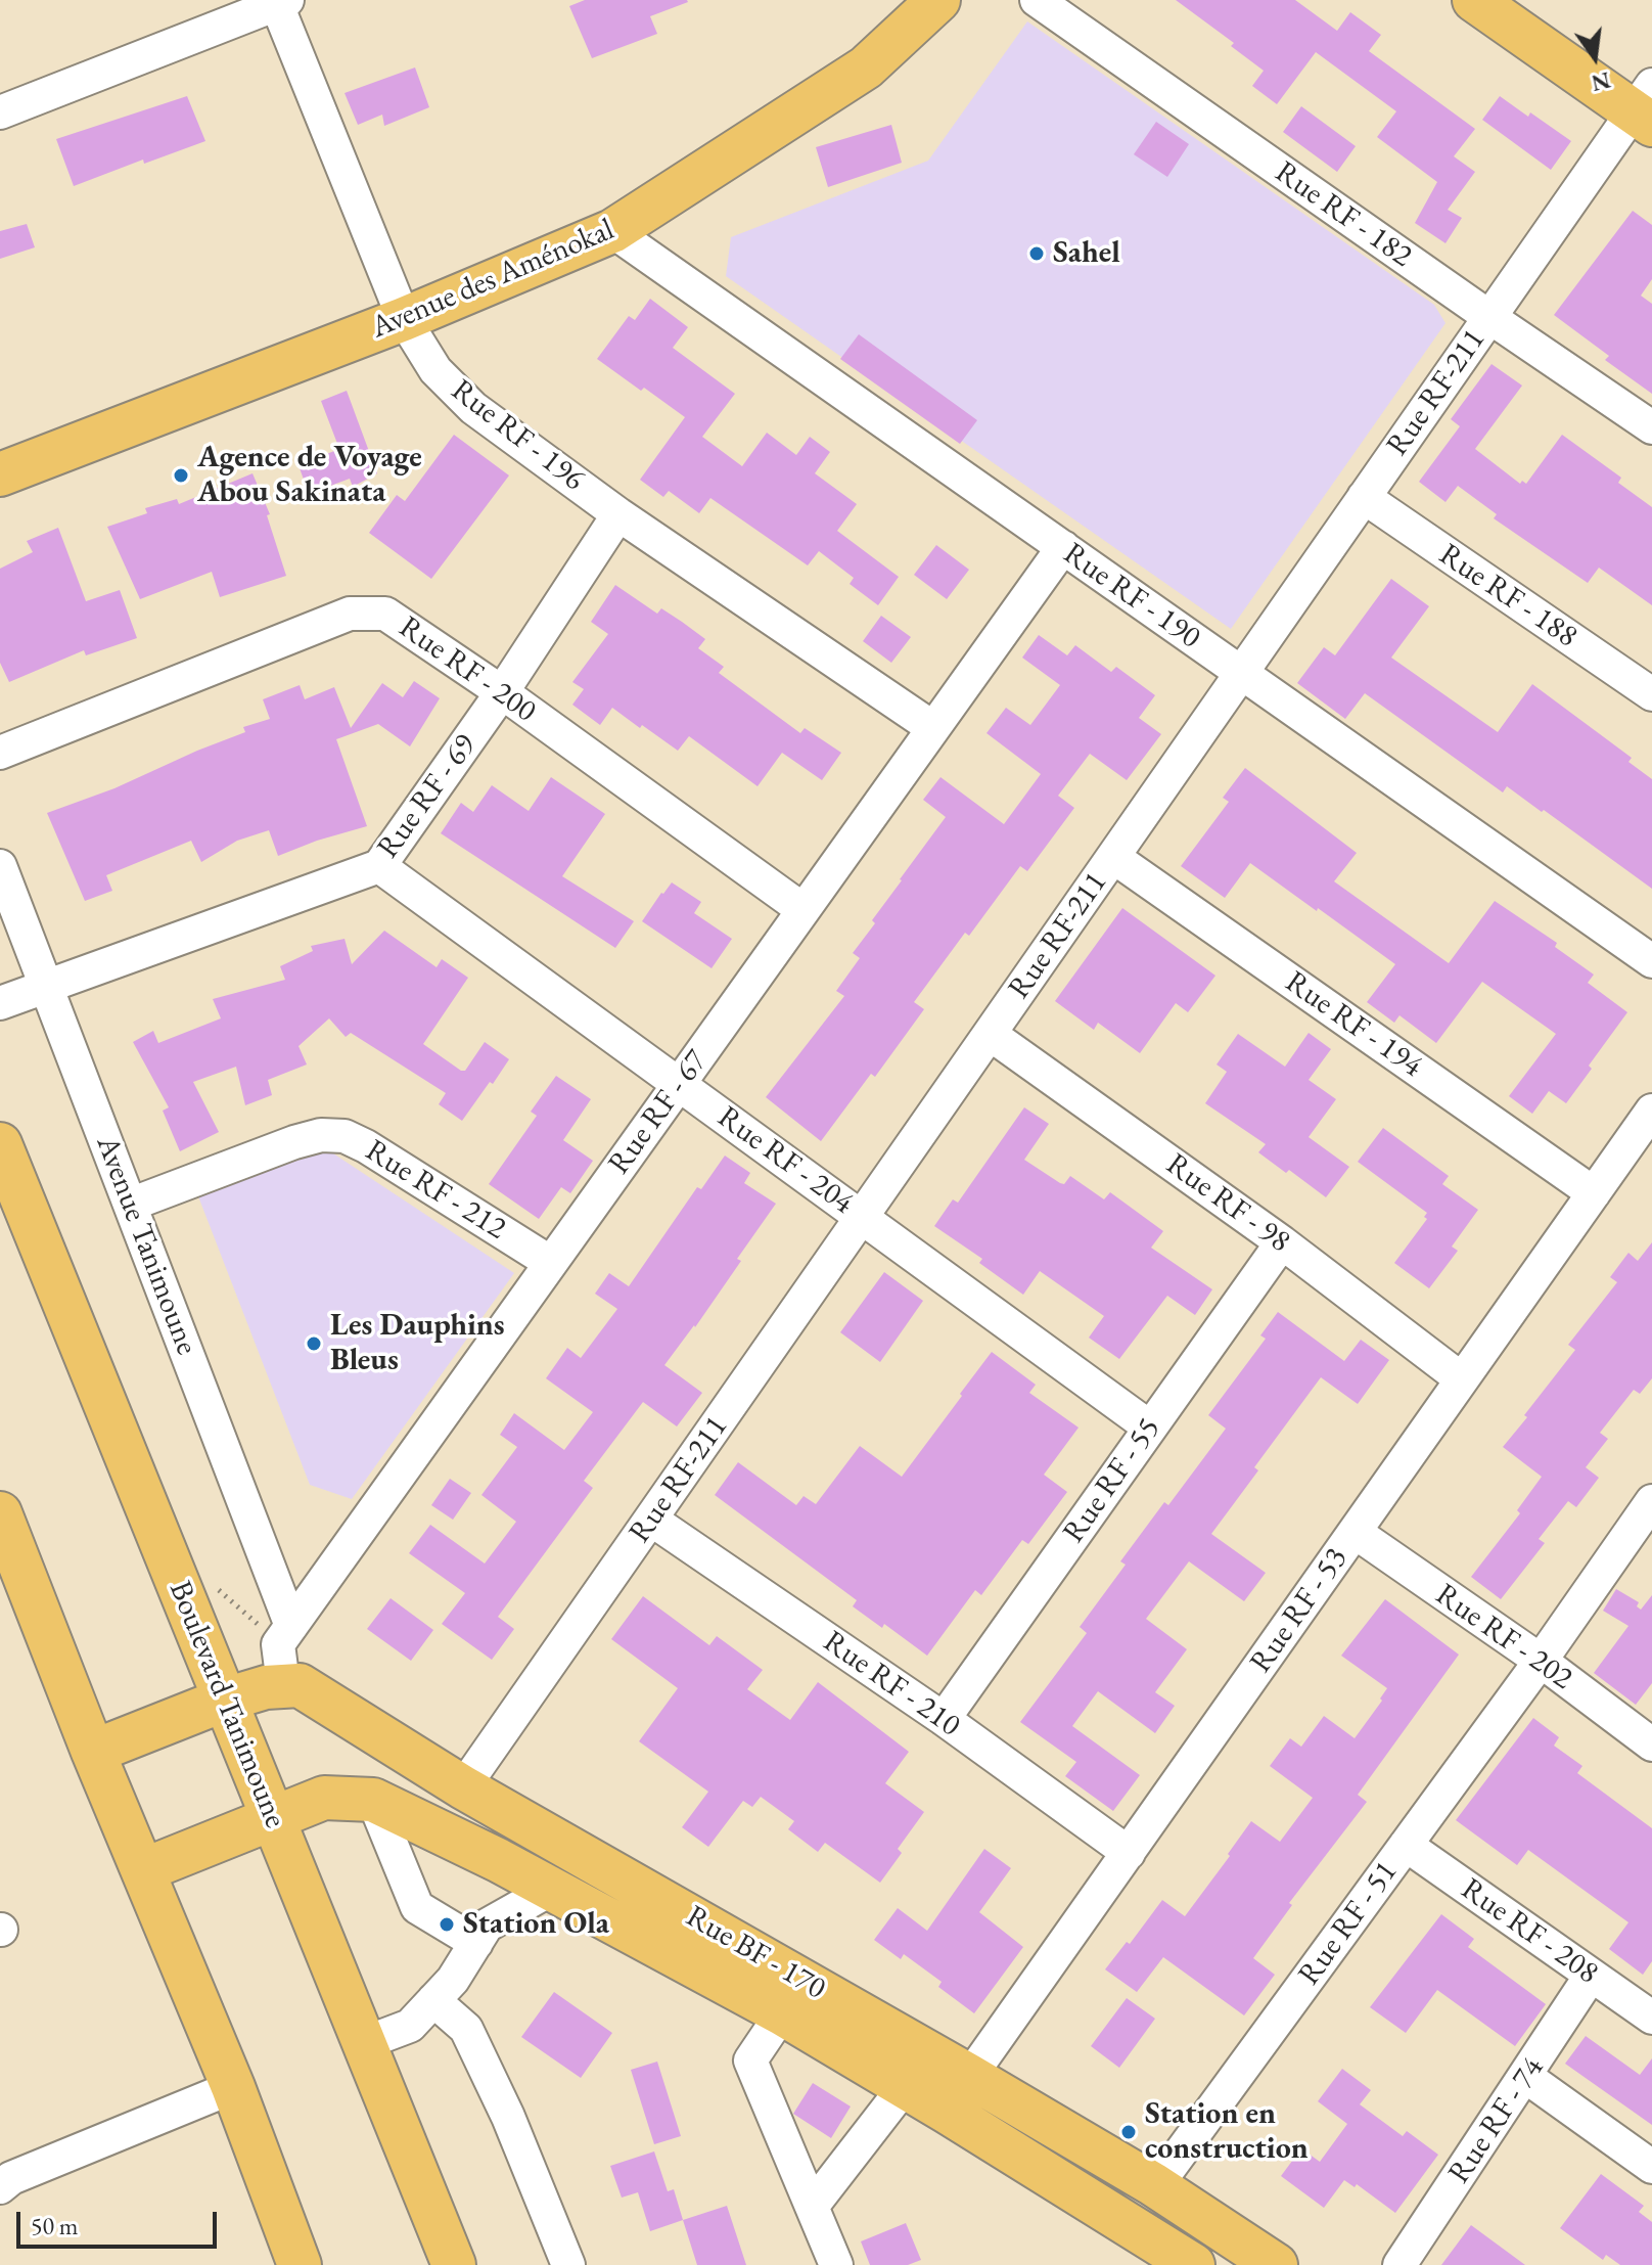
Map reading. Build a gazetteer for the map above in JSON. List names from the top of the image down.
{
  "streets": {
    "main road": ["Avenue des Aménokal", "Boulevard Tanimoune", "Rue BF - 170"],
    "street": [
      "Rue RF - 182",
      "Rue RF-211",
      "Rue RF - 196",
      "Rue RF - 190",
      "Rue RF - 188",
      "Rue RF - 200",
      "Rue RF - 69",
      "Rue RF - 194",
      "Rue RF - 67",
      "Rue RF - 204",
      "Rue RF - 212",
      "Rue RF - 98",
      "Avenue Tanimoune",
      "Rue RF - 55",
      "Rue RF - 53",
      "Rue RF - 202",
      "Rue RF - 210",
      "Rue RF - 51",
      "Rue RF - 208",
      "Rue RF - 74"
    ]
  },
  "crossings": [
    ["Rue RF - 182", "Rue RF-211"],
    ["Avenue des Aménokal", "Rue RF - 196"],
    ["Avenue des Aménokal", "Rue RF - 190"],
    ["Rue RF-211", "Rue RF - 190"],
    ["Rue RF-211", "Rue RF - 188"],
    ["Rue RF-211", "Rue RF - 194"],
    ["Rue RF-211", "Rue RF - 204"],
    ["Rue RF-211", "Rue RF - 98"],
    ["Rue RF-211", "Rue RF - 210"],
    ["Rue RF-211", "Rue BF - 170"],
    ["Rue RF - 196", "Rue RF - 69"],
    ["Rue RF - 196", "Rue RF - 67"],
    ["Rue RF - 190", "Rue RF - 67"],
    ["Rue RF - 200", "Rue RF - 69"],
    ["Rue RF - 200", "Rue RF - 67"],
    ["Rue RF - 69", "Rue RF - 204"],
    ["Rue RF - 69", "Avenue Tanimoune"],
    ["Rue RF - 194", "Rue RF - 53"],
    ["Rue RF - 67", "Rue RF - 204"],
    ["Rue RF - 67", "Rue RF - 212"],
    ["Rue RF - 67", "Avenue Tanimoune"],
    ["Rue RF - 67", "Rue BF - 170"],
    ["Rue RF - 204", "Rue RF - 55"],
    ["Rue RF - 212", "Avenue Tanimoune"],
    ["Rue RF - 98", "Rue RF - 55"],
    ["Rue RF - 98", "Rue RF - 53"],
    ["Rue RF - 55", "Rue RF - 210"],
    ["Rue RF - 53", "Rue RF - 202"],
    ["Rue RF - 53", "Rue RF - 210"],
    ["Rue RF - 53", "Rue BF - 170"],
    ["Rue RF - 202", "Rue RF - 51"],
    ["Boulevard Tanimoune", "Rue BF - 170"],
    ["Rue RF - 51", "Rue RF - 208"],
    ["Rue RF - 51", "Rue BF - 170"],
    ["Rue RF - 208", "Rue RF - 74"]
  ],
  "places": [
    "Sahel",
    "Agence de Voyage Abou Sakinata",
    "Les Dauphins Bleus",
    "Station Ola",
    "Station en construction"
  ],
  "scale_bar": "50 m",
  "north": "bottom"
}
